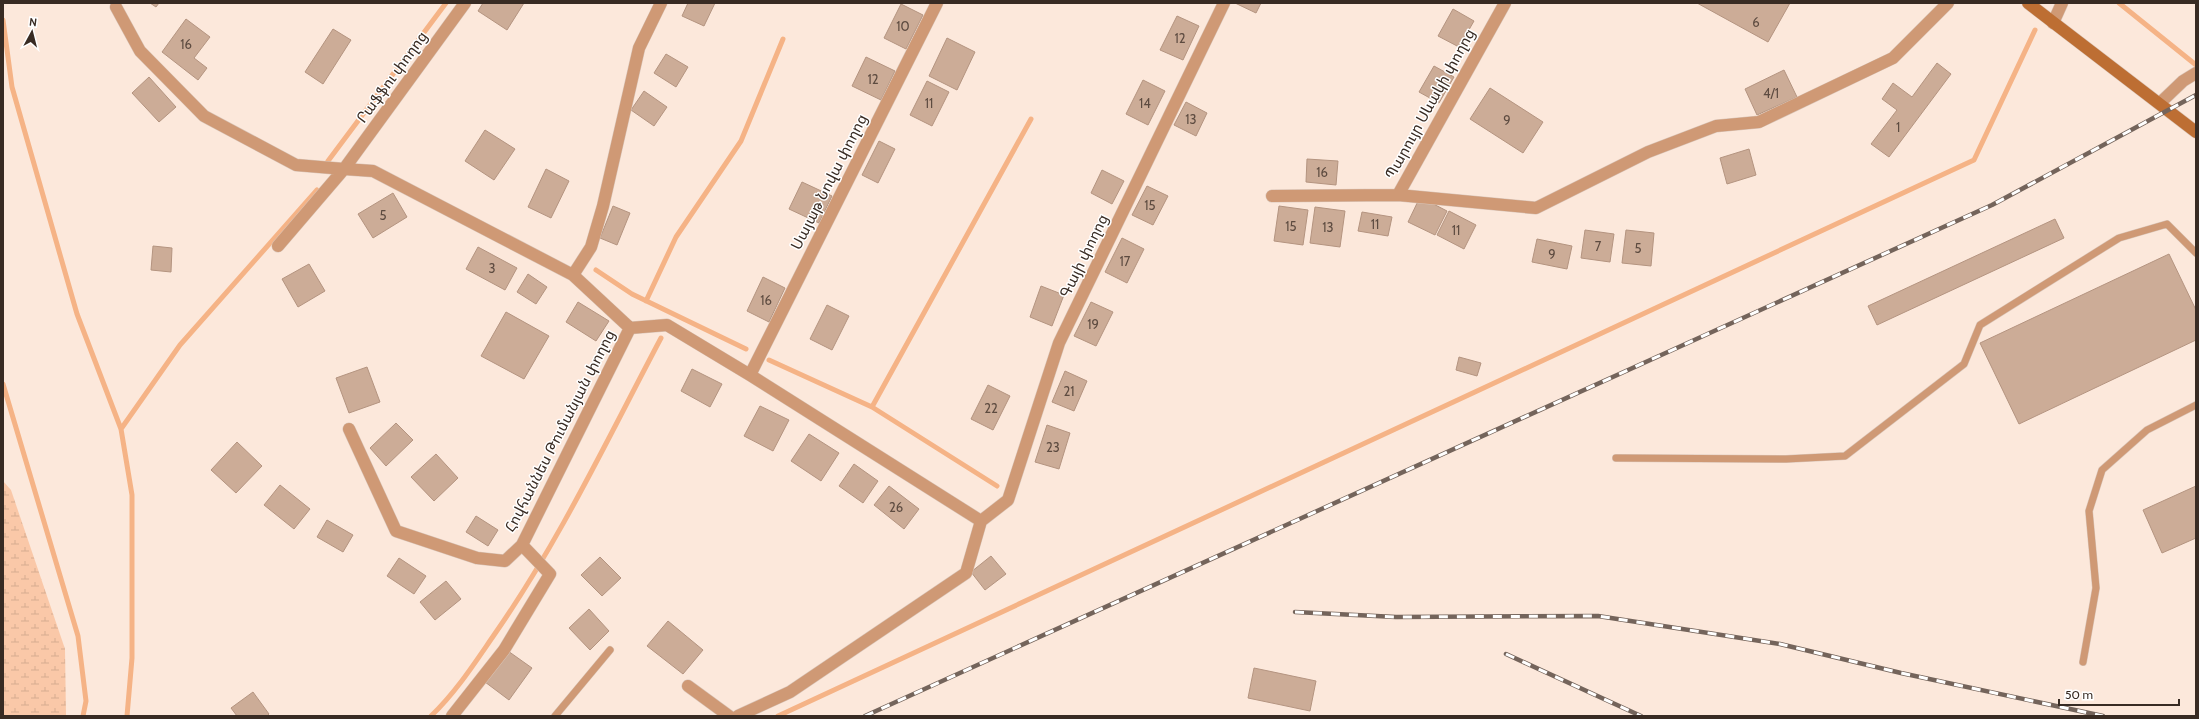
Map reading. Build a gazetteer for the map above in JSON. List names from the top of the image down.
{
  "streets": {
    "street": [
      "Րաֆֆու փողոց",
      "Պարույր Սևակի փողոց",
      "Սայաթ Նովա փողոց",
      "Գայի փողոց",
      "Հովհաննես Թումանյան փողոց"
    ]
  },
  "crossings": [
    ["Րաֆֆու փողոց", "Հովհաննես Թումանյան փողոց"]
  ],
  "house_numbers": [
    "6",
    "10",
    "12",
    "16",
    "12",
    "4/1",
    "11",
    "14",
    "13",
    "9",
    "1",
    "16",
    "15",
    "5",
    "11",
    "15",
    "13",
    "11",
    "7",
    "5",
    "9",
    "17",
    "3",
    "16",
    "19",
    "21",
    "22",
    "23",
    "26"
  ],
  "scale_bar": "50 m",
  "north": "top"
}
